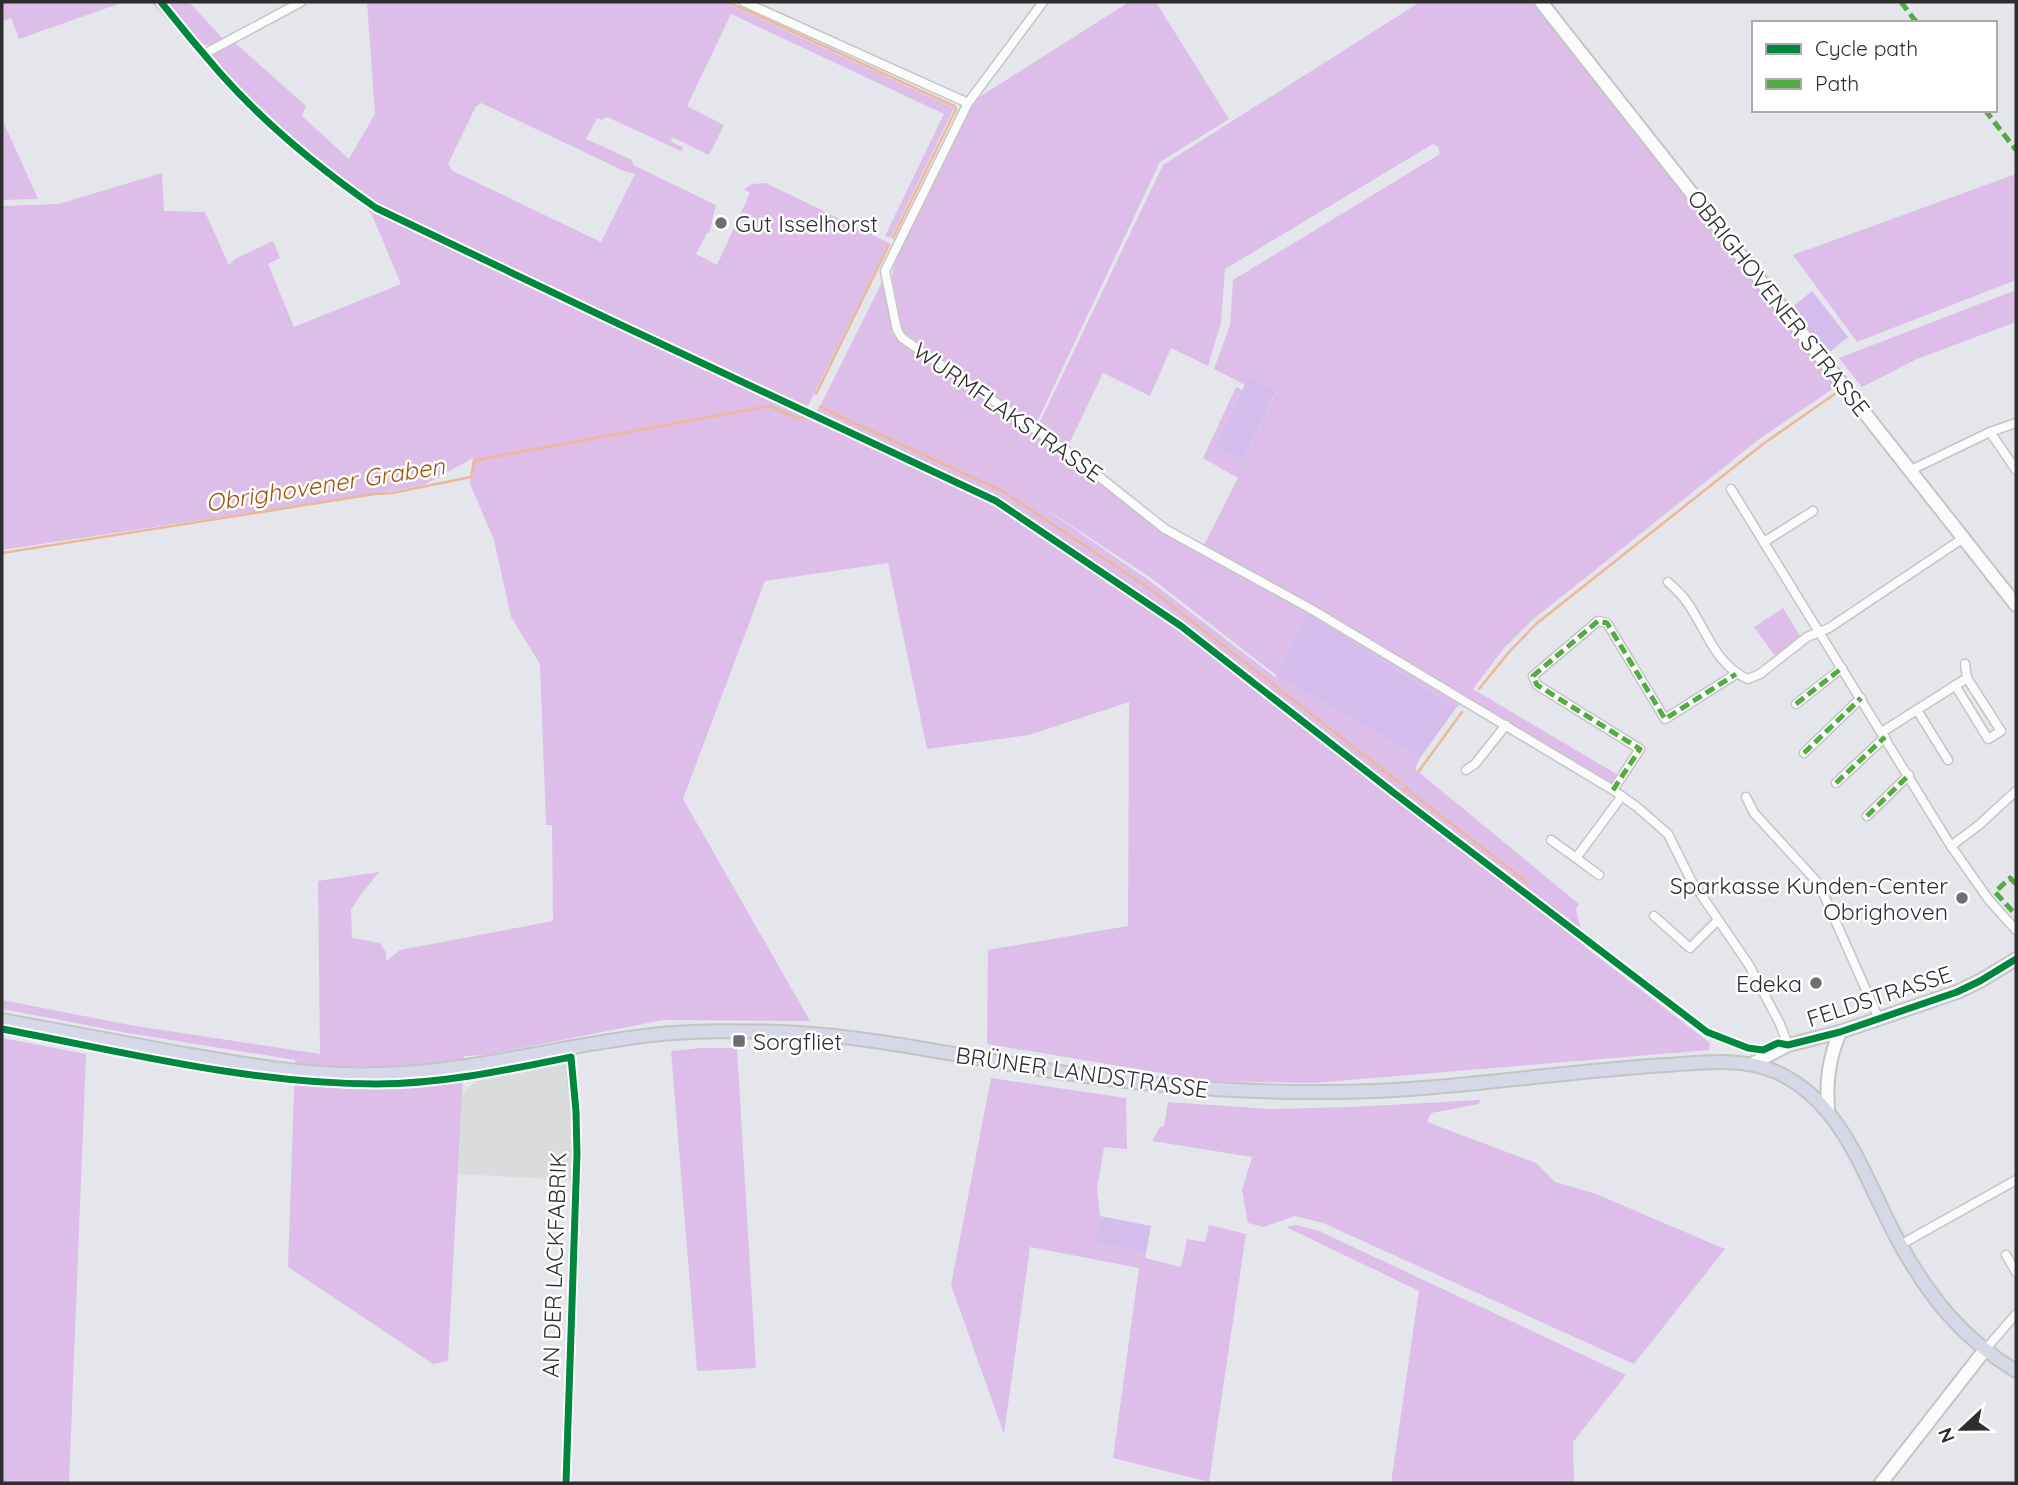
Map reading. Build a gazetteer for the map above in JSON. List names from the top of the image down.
{
  "streets": {
    "main road": ["BRÜNER LANDSTRASSE"],
    "street": [
      "OBRIGHOVENER STRASSE",
      "WURMFLAKSTRASSE",
      "FELDSTRASSE",
      "AN DER LACKFABRIK"
    ]
  },
  "crossings": [
    ["WURMFLAKSTRASSE", "FELDSTRASSE"],
    ["FELDSTRASSE", "BRÜNER LANDSTRASSE"],
    ["BRÜNER LANDSTRASSE", "AN DER LACKFABRIK"]
  ],
  "water": ["Obrighovener Graben"],
  "places": {
    "other": ["Gut Isselhorst", "Sparkasse Kunden-Center Obrighoven", "Edeka"],
    "transit": ["Sorgfliet"]
  },
  "legend": ["Cycle path", "Path"],
  "north": "left"
}
